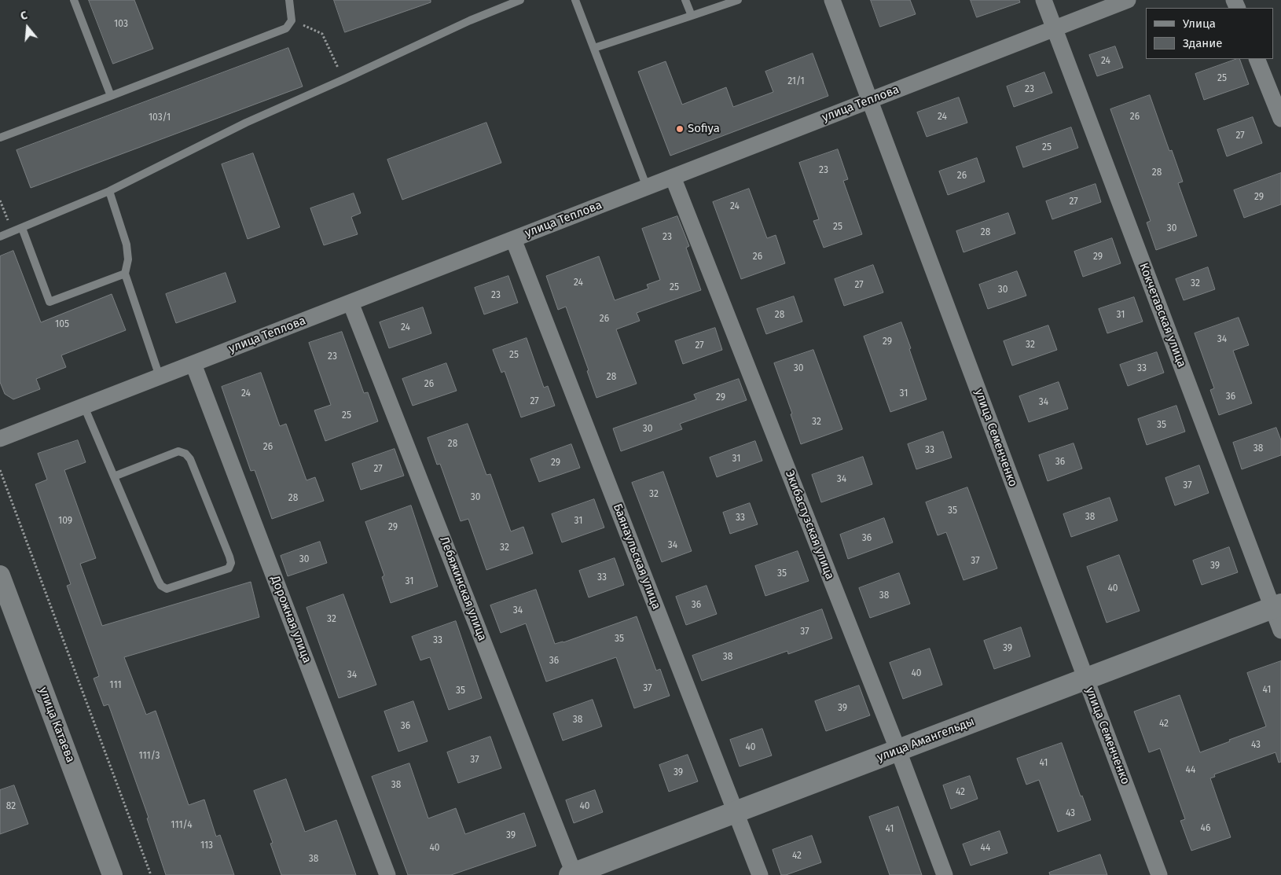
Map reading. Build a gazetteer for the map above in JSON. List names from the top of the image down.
{
  "streets": {
    "main road": ["улица Амангельды"],
    "street": [
      "улица Теплова",
      "Кокчетавская улица",
      "улица Семенченко",
      "Экибастузская улица",
      "Баянаульская улица",
      "Лебяжинская улица",
      "Дорожная улица",
      "улица Катаева"
    ]
  },
  "crossings": [
    ["улица Теплова", "Кокчетавская улица"],
    ["улица Теплова", "улица Семенченко"],
    ["улица Теплова", "Экибастузская улица"],
    ["улица Теплова", "Баянаульская улица"],
    ["улица Теплова", "Лебяжинская улица"],
    ["улица Теплова", "Дорожная улица"],
    ["Кокчетавская улица", "улица Амангельды"],
    ["улица Семенченко", "улица Амангельды"],
    ["Экибастузская улица", "улица Амангельды"],
    ["Баянаульская улица", "улица Амангельды"],
    ["Лебяжинская улица", "улица Амангельды"]
  ],
  "places": ["Sofiya"],
  "house_numbers": [
    "103",
    "24",
    "25",
    "21/1",
    "23",
    "24",
    "26",
    "103/1",
    "27",
    "25",
    "23",
    "28",
    "26",
    "29",
    "27",
    "24",
    "25",
    "30",
    "28",
    "23",
    "26",
    "29",
    "24",
    "32",
    "27",
    "25",
    "30",
    "23",
    "28",
    "31",
    "26",
    "105",
    "24",
    "34",
    "29",
    "32",
    "27",
    "25",
    "23",
    "30",
    "33",
    "28",
    "26",
    "24",
    "31",
    "36",
    "29",
    "27",
    "34",
    "25",
    "32",
    "35",
    "30",
    "28",
    "26",
    "38",
    "33",
    "31",
    "36",
    "29",
    "27",
    "34",
    "37",
    "32",
    "30",
    "28",
    "35",
    "38",
    "33",
    "109",
    "31",
    "29",
    "36",
    "34",
    "32",
    "30",
    "37",
    "39",
    "35",
    "33",
    "31",
    "40",
    "38",
    "36",
    "34",
    "32",
    "37",
    "35",
    "33",
    "39",
    "38",
    "36",
    "40",
    "34",
    "111",
    "37",
    "41",
    "35",
    "39",
    "38",
    "42",
    "36",
    "43",
    "40",
    "111/3",
    "37",
    "41",
    "44",
    "39",
    "38",
    "42",
    "82",
    "40",
    "43",
    "111/4",
    "46",
    "41",
    "39",
    "113",
    "40",
    "44",
    "42",
    "38"
  ],
  "legend": ["Улица", "Здание"],
  "north": "top"
}
